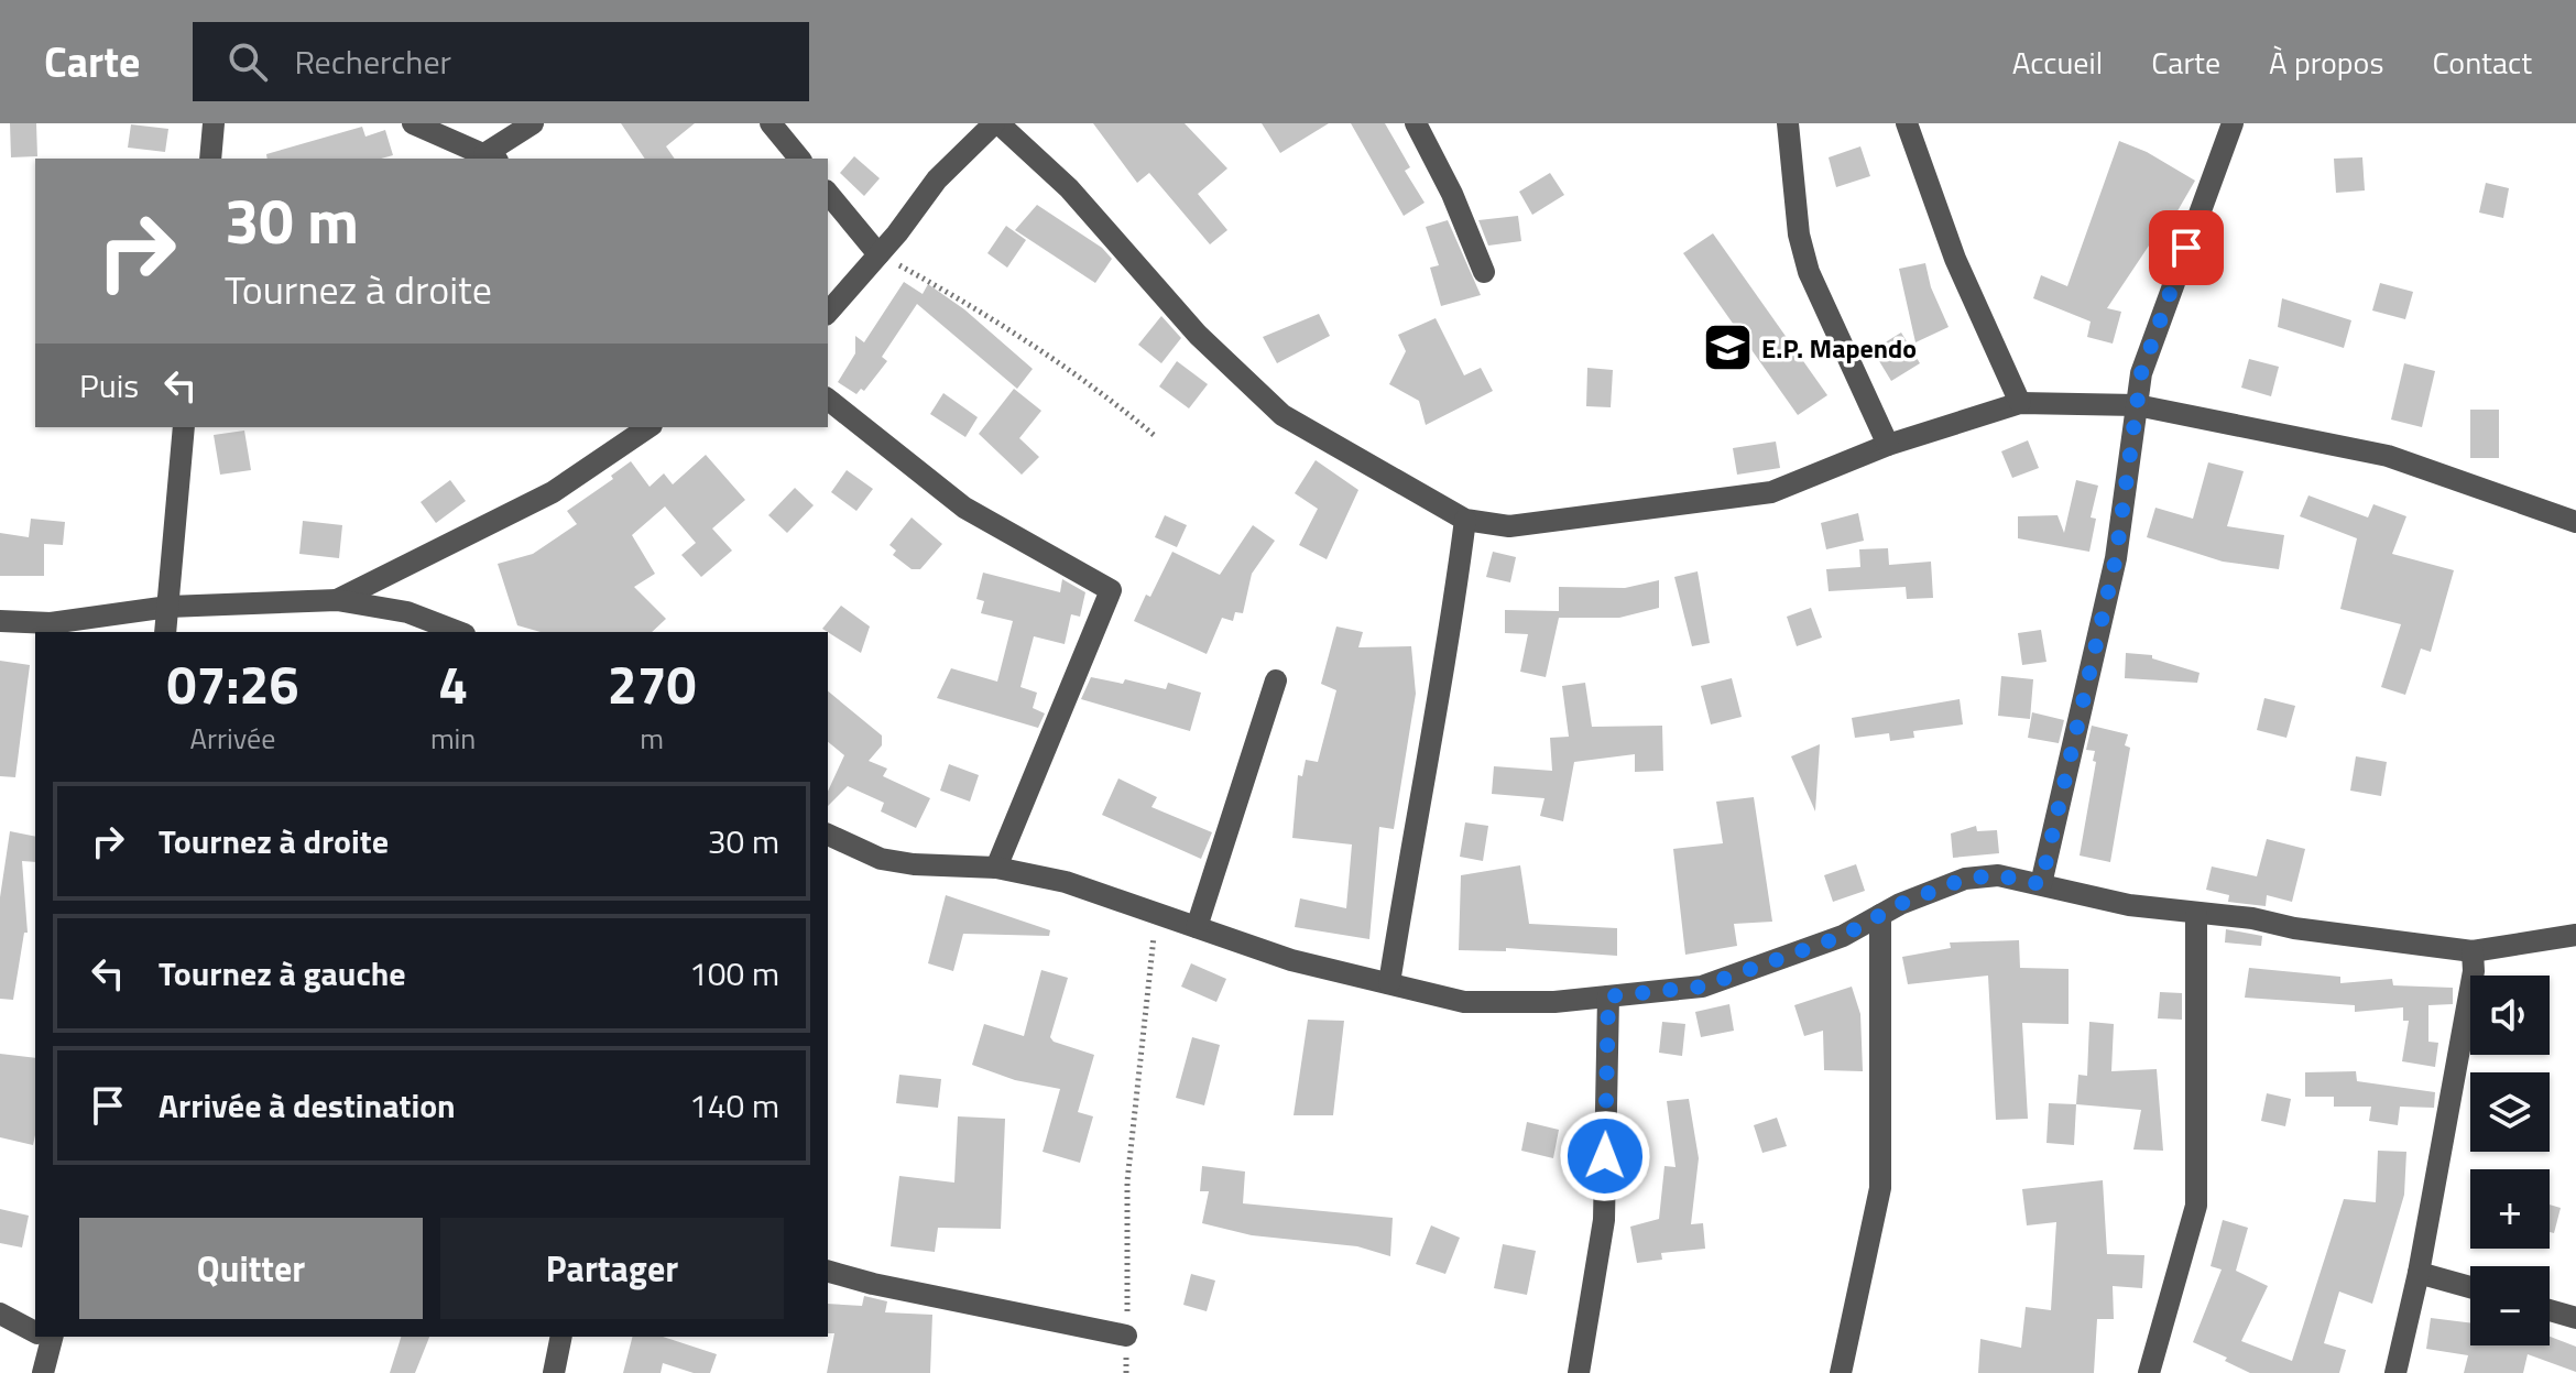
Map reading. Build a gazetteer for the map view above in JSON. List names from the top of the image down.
{
  "places": {
    "school or university": ["E.P. Mapendo"]
  },
  "page": {
    "header": "Carte",
    "search": "Rechercher",
    "nav": [
      "Accueil",
      "Carte",
      "À propos",
      "Contact"
    ],
    "turn": ["30 m", "Tournez à droite"],
    "then": "Puis",
    "eta": [
      "07:26",
      "Arrivée",
      "4",
      "min",
      "270",
      "m"
    ],
    "list": [
      {
        "name": "Tournez à droite",
        "value": "30 m"
      },
      {
        "name": "Tournez à gauche",
        "value": "100 m"
      },
      {
        "name": "Arrivée à destination",
        "value": "140 m"
      }
    ],
    "map_buttons": ["+", "−"],
    "buttons": ["Quitter", "Partager"]
  }
}
